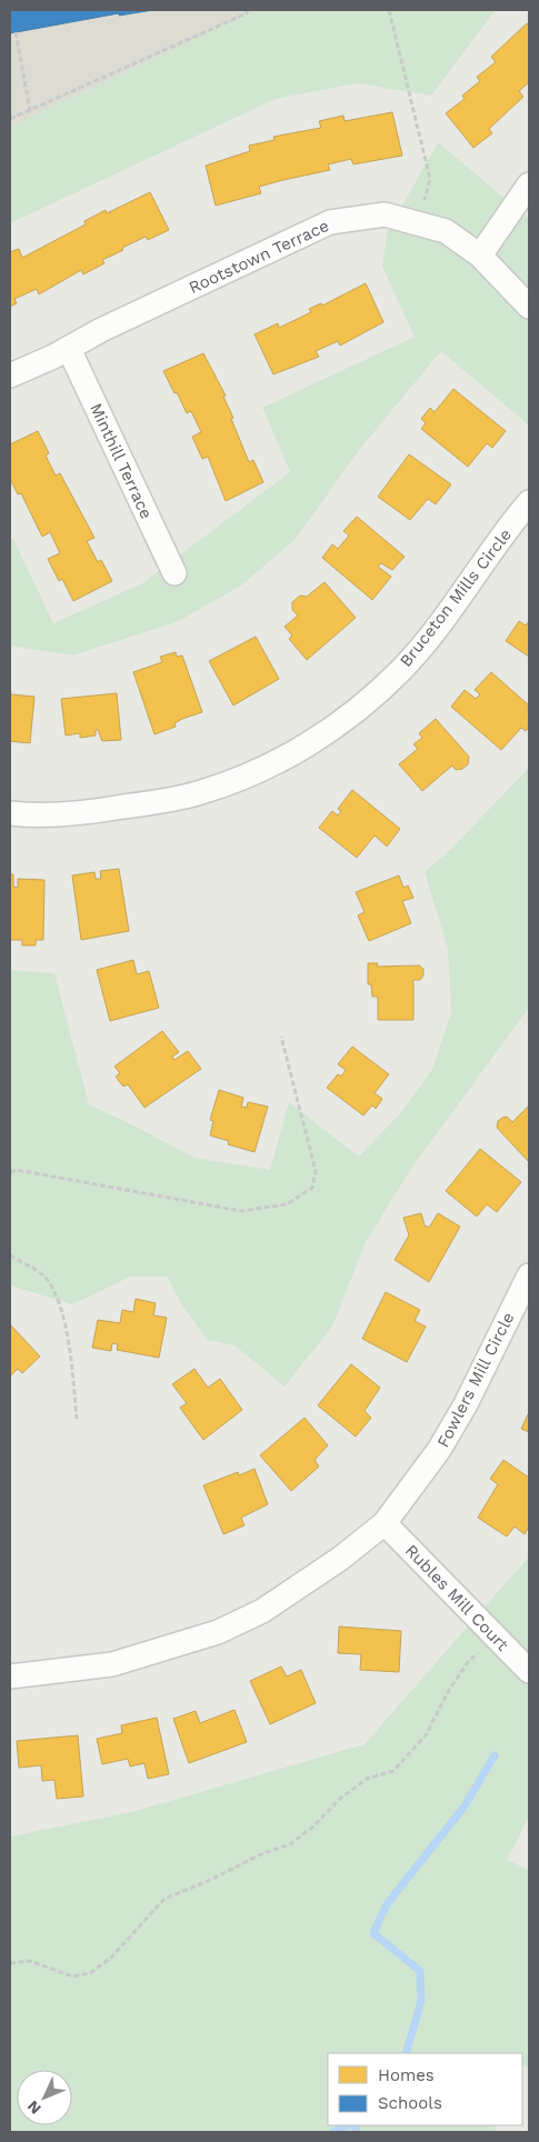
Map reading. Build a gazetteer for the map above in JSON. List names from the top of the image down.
{
  "streets": {
    "street": [
      "Rootstown Terrace",
      "Minthill Terrace",
      "Bruceton Mills Circle",
      "Fowlers Mill Circle",
      "Rubles Mill Court"
    ]
  },
  "crossings": [
    ["Rootstown Terrace", "Minthill Terrace"],
    ["Fowlers Mill Circle", "Rubles Mill Court"]
  ],
  "legend": ["Homes", "Schools"],
  "north": "bottom left"
}
